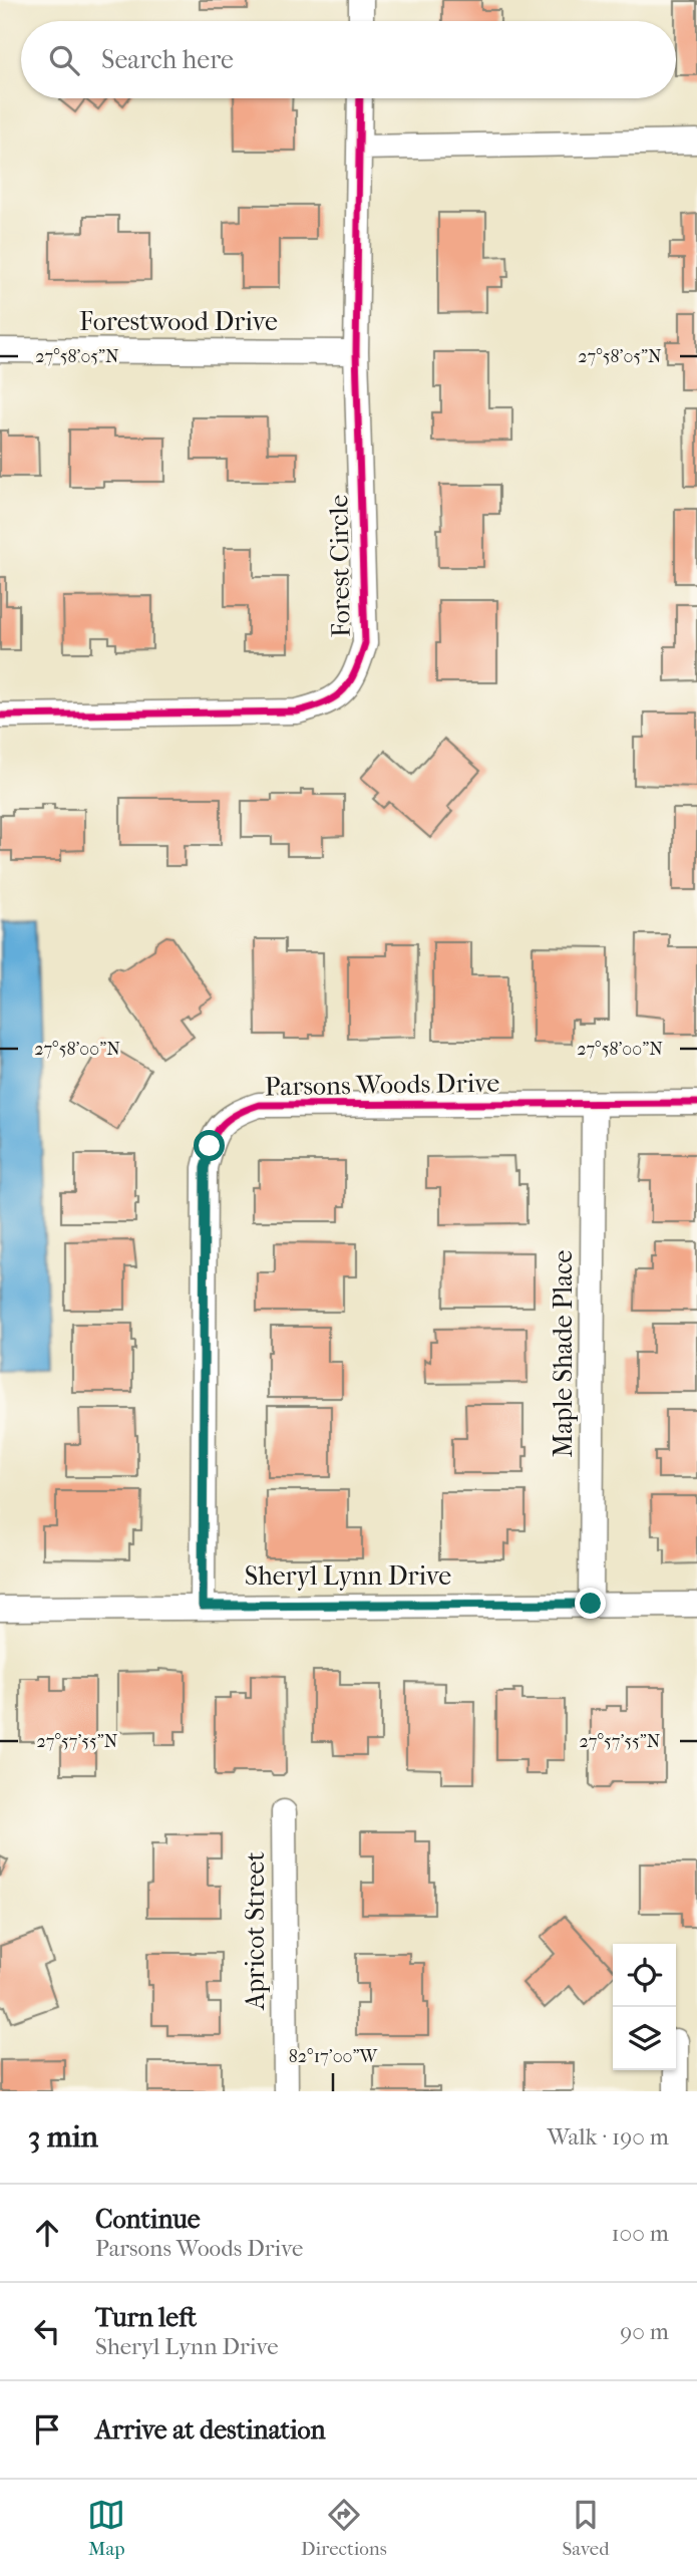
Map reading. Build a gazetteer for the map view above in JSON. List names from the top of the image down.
{
  "streets": {
    "street": [
      "Forestwood Drive",
      "Forest Circle",
      "Parsons Woods Drive",
      "Maple Shade Place",
      "Sheryl Lynn Drive",
      "Apricot Street"
    ]
  },
  "crossings": [
    ["Forestwood Drive", "Forest Circle"],
    ["Parsons Woods Drive", "Maple Shade Place"],
    ["Parsons Woods Drive", "Sheryl Lynn Drive"],
    ["Maple Shade Place", "Sheryl Lynn Drive"]
  ],
  "page": {
    "search": "Search here",
    "heading": ["3 min", "Walk · 190 m"],
    "list": [
      ["Continue", "Parsons Woods Drive", "100 m"],
      ["Turn left", "Sheryl Lynn Drive", "90 m"],
      "Arrive at destination"
    ],
    "nav": ["Map", "Directions", "Saved"]
  },
  "coordinates": [
    "27°58'05\"N",
    "27°58'00\"N",
    "27°57'55\"N",
    "82°17'00\"W"
  ]
}
